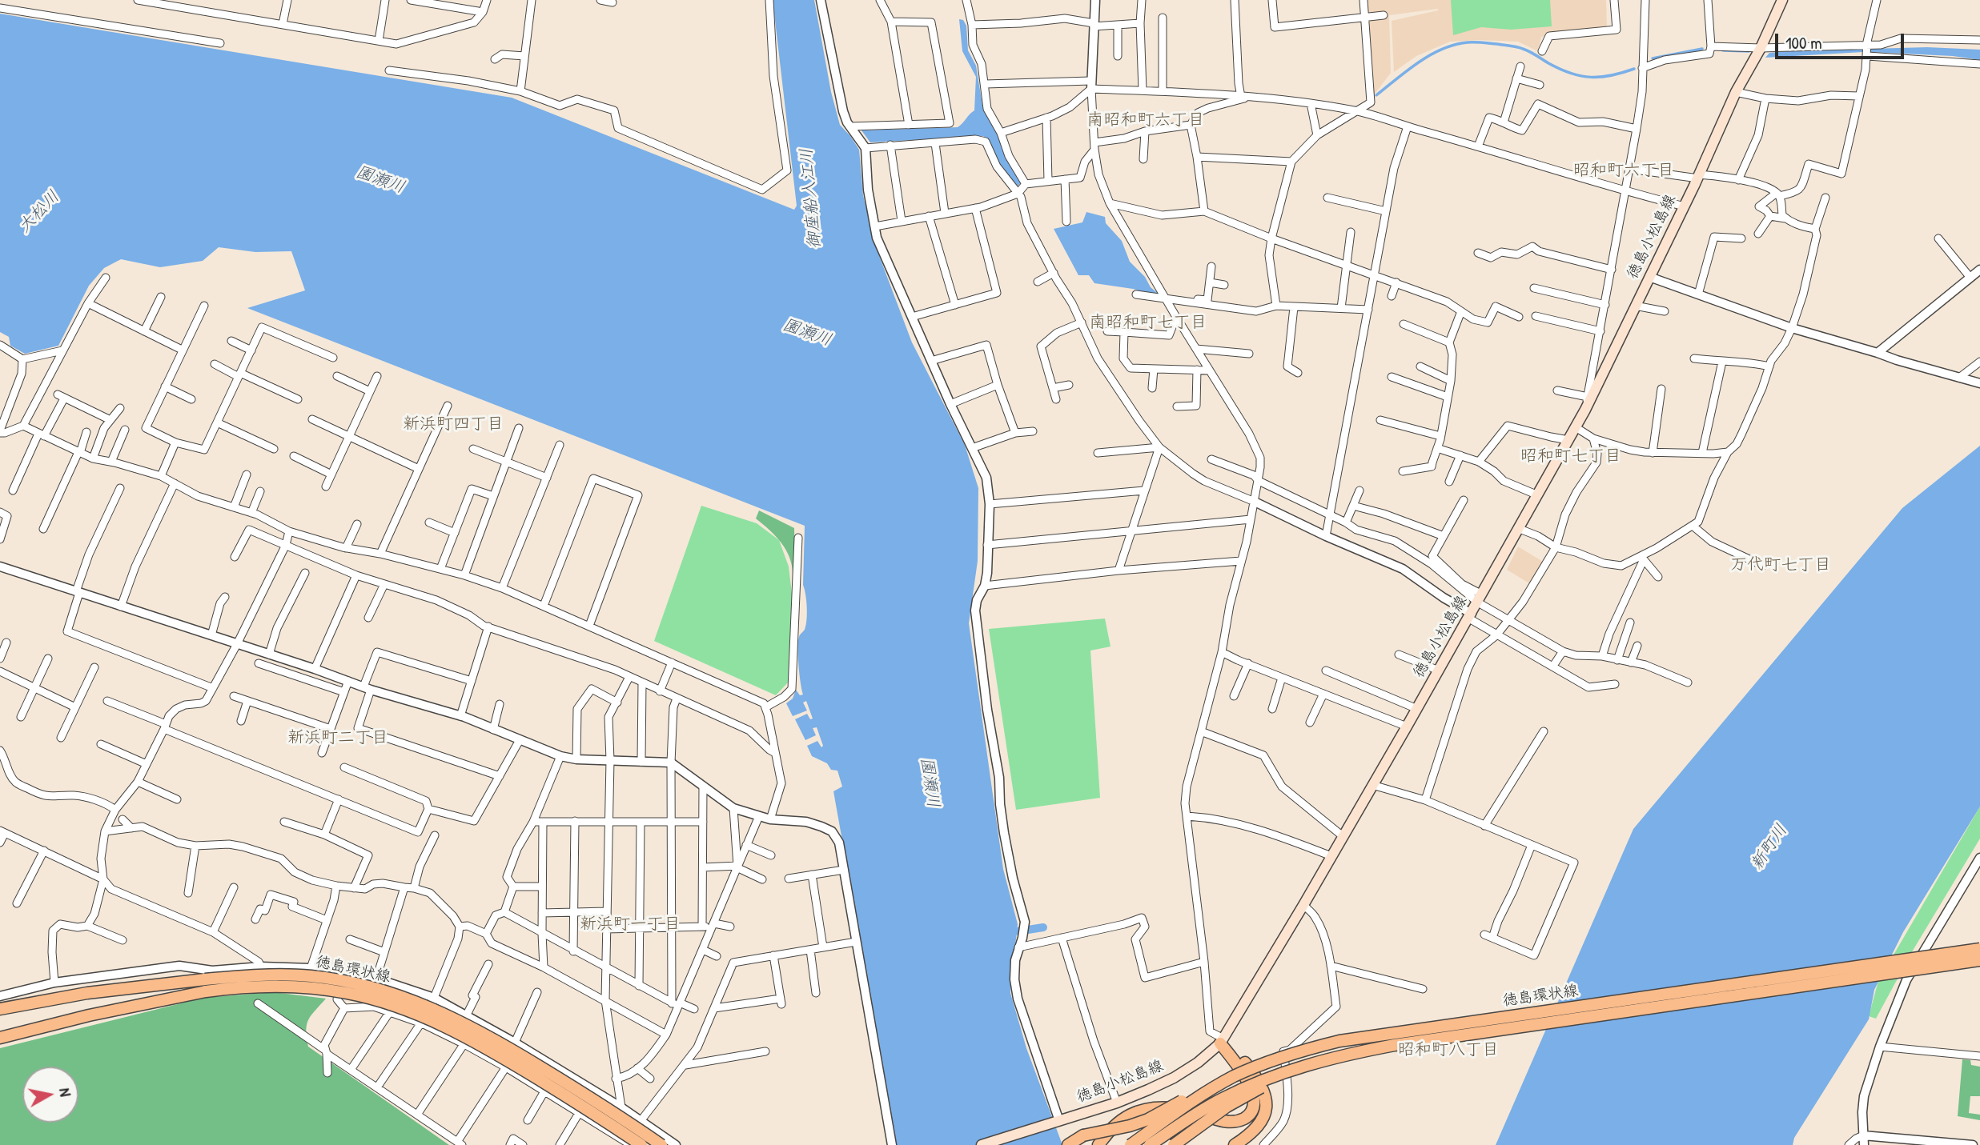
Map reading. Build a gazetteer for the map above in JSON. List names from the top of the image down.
{
  "streets": {
    "main road": ["徳島小松島線", "徳島環状線"]
  },
  "districts": [
    "南昭和町六丁目",
    "昭和町六丁目",
    "南昭和町七丁目",
    "新浜町四丁目",
    "昭和町七丁目",
    "万代町七丁目",
    "新浜町二丁目",
    "新浜町一丁目",
    "昭和町八丁目"
  ],
  "water": [
    "園瀬川",
    "御座船入江川",
    "大松川",
    "新町川"
  ],
  "scale_bar": "100 m",
  "north": "right"
}
